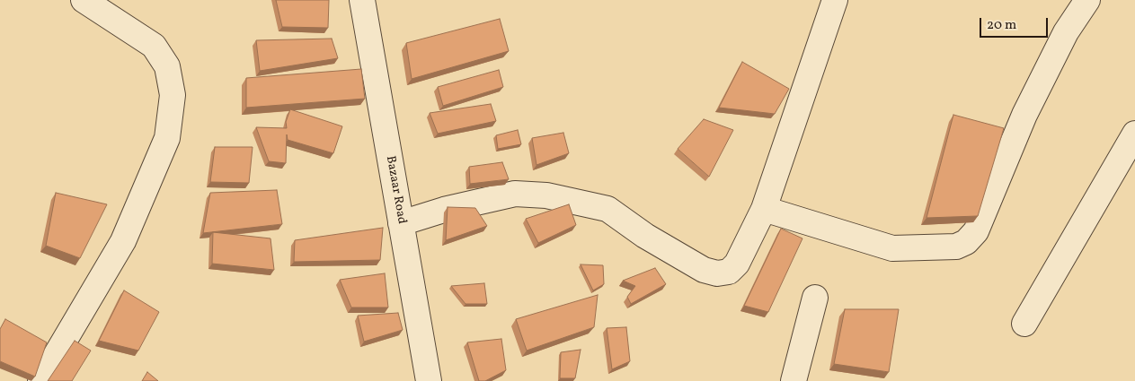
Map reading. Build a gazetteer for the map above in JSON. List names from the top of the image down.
{
  "streets": {
    "street": ["Bazaar Road"]
  },
  "scale_bar": "20 m"
}
